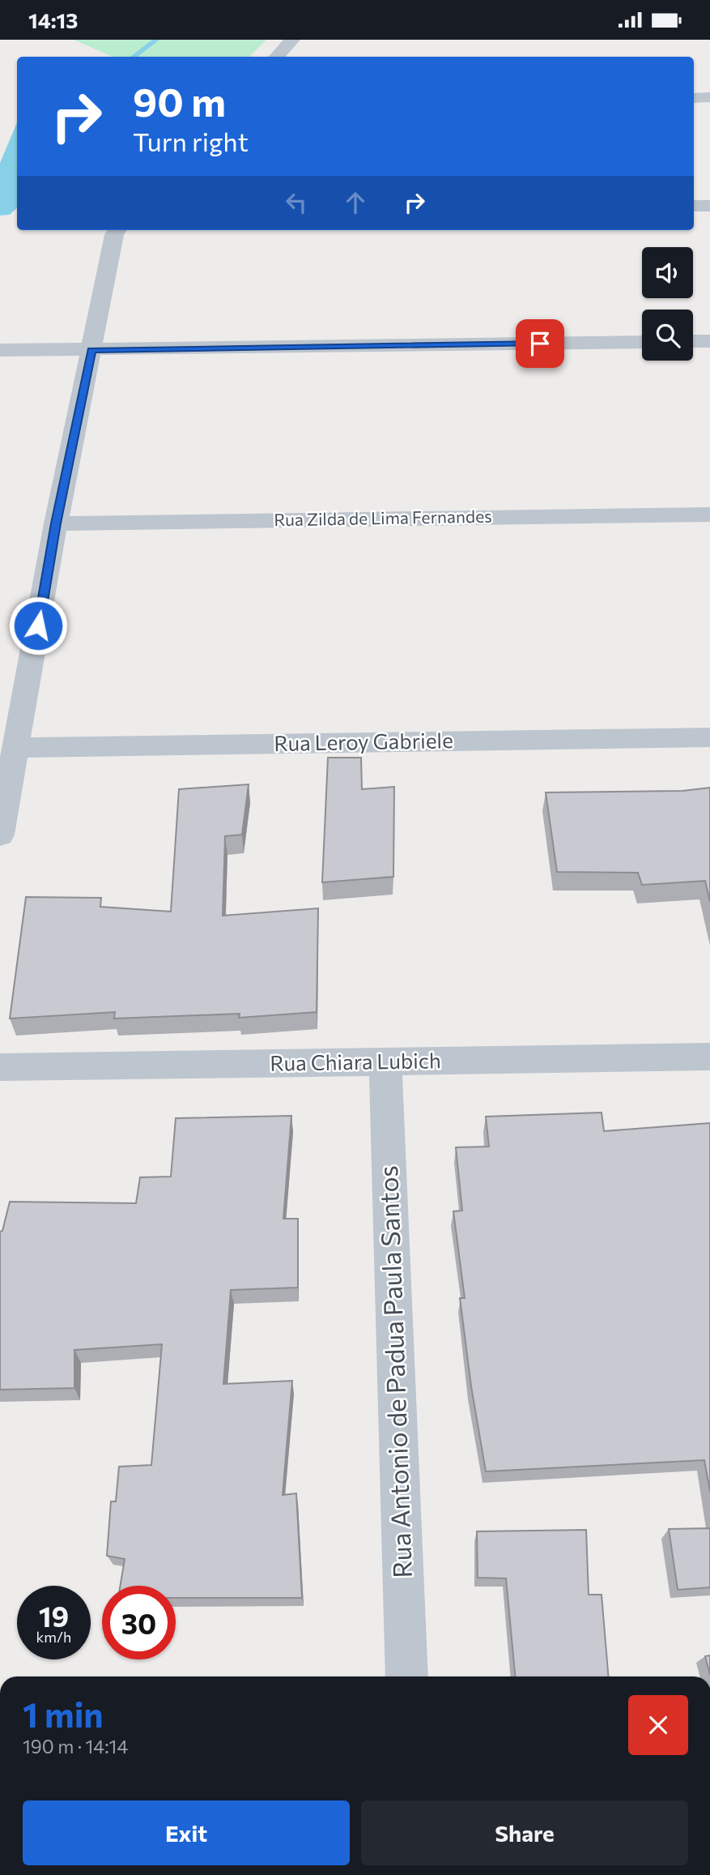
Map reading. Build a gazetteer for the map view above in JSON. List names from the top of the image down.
{
  "streets": {
    "street": [
      "Rua Zilda de Lima Fernandes",
      "Rua Leroy Gabriele",
      "Rua Chiara Lubich",
      "Rua Antonio de Padua Paula Santos"
    ]
  },
  "crossings": [
    ["Rua Chiara Lubich", "Rua Antonio de Padua Paula Santos"]
  ],
  "page": {
    "status": "14:13",
    "turn": ["90 m", "Turn right"],
    "speed": "19 km/h",
    "limit": "30",
    "heading": ["1 min", "190 m · 14:14"],
    "buttons": ["Exit", "Share"]
  }
}
